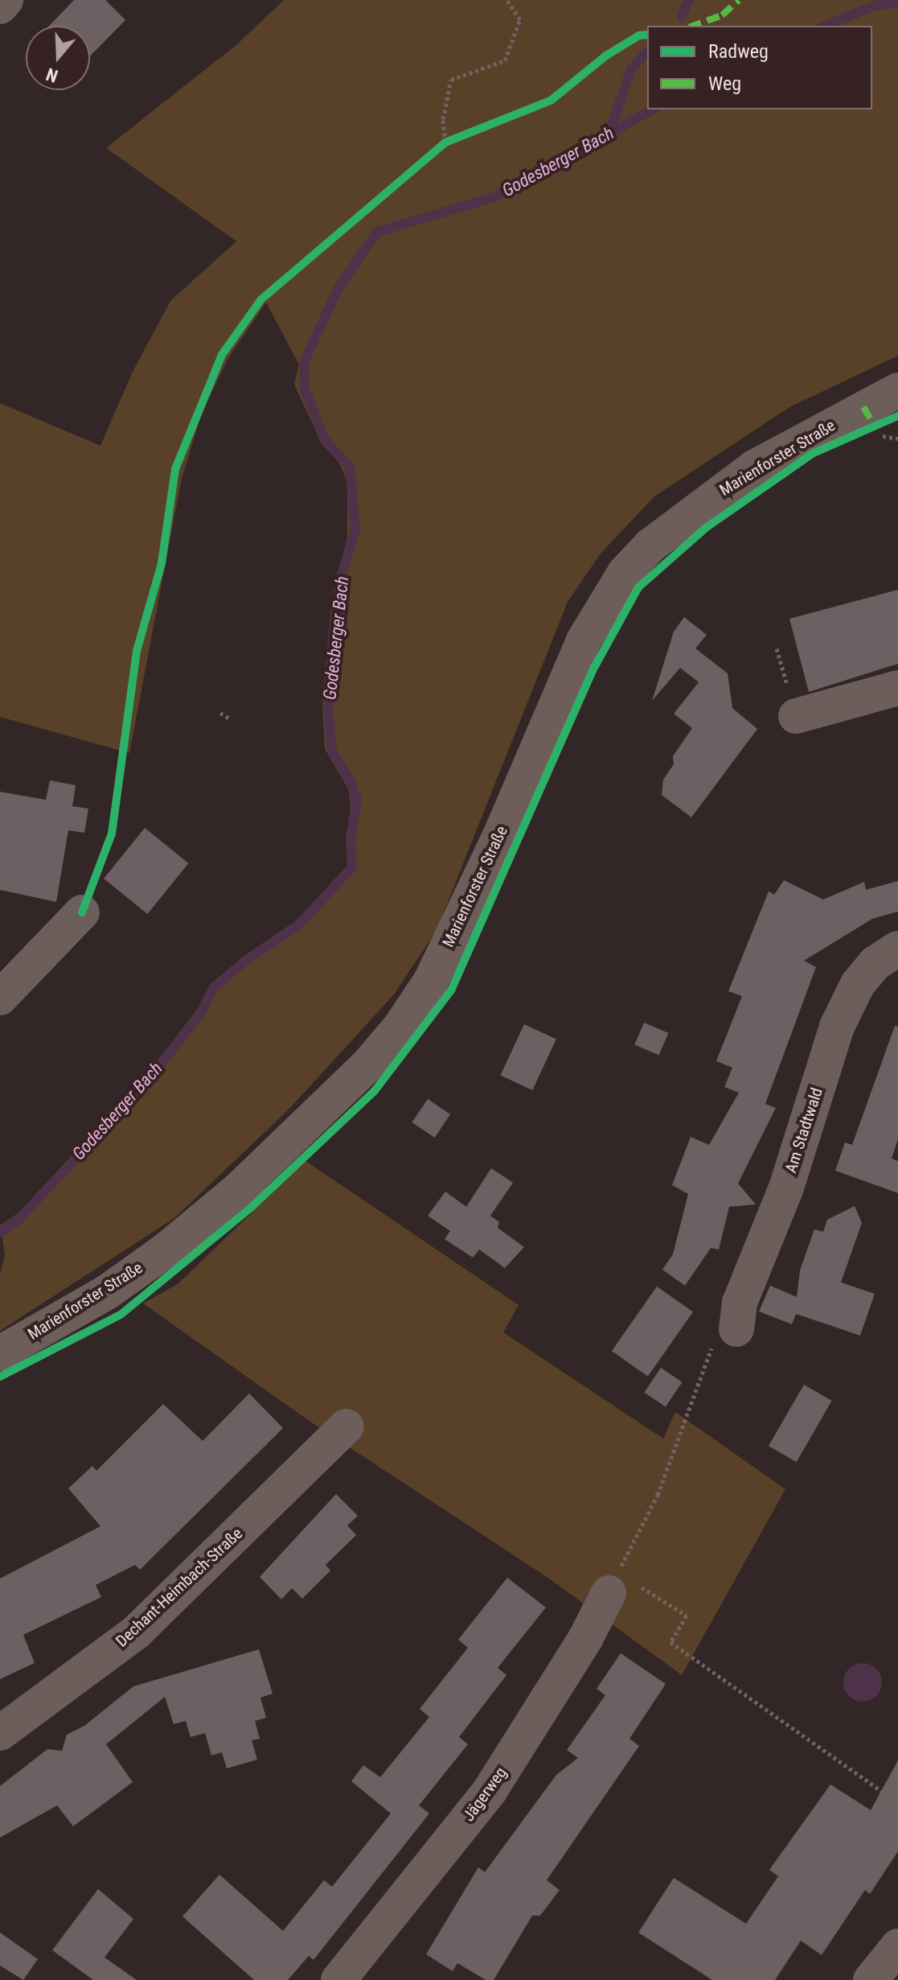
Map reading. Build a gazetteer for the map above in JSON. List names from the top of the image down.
{
  "streets": {
    "main road": ["Marienforster Straße"],
    "street": ["Am Stadtwald", "Dechant-Heimbach-Straße", "Jägerweg"]
  },
  "water": ["Godesberger Bach"],
  "legend": ["Radweg", "Weg"],
  "north": "bottom"
}
